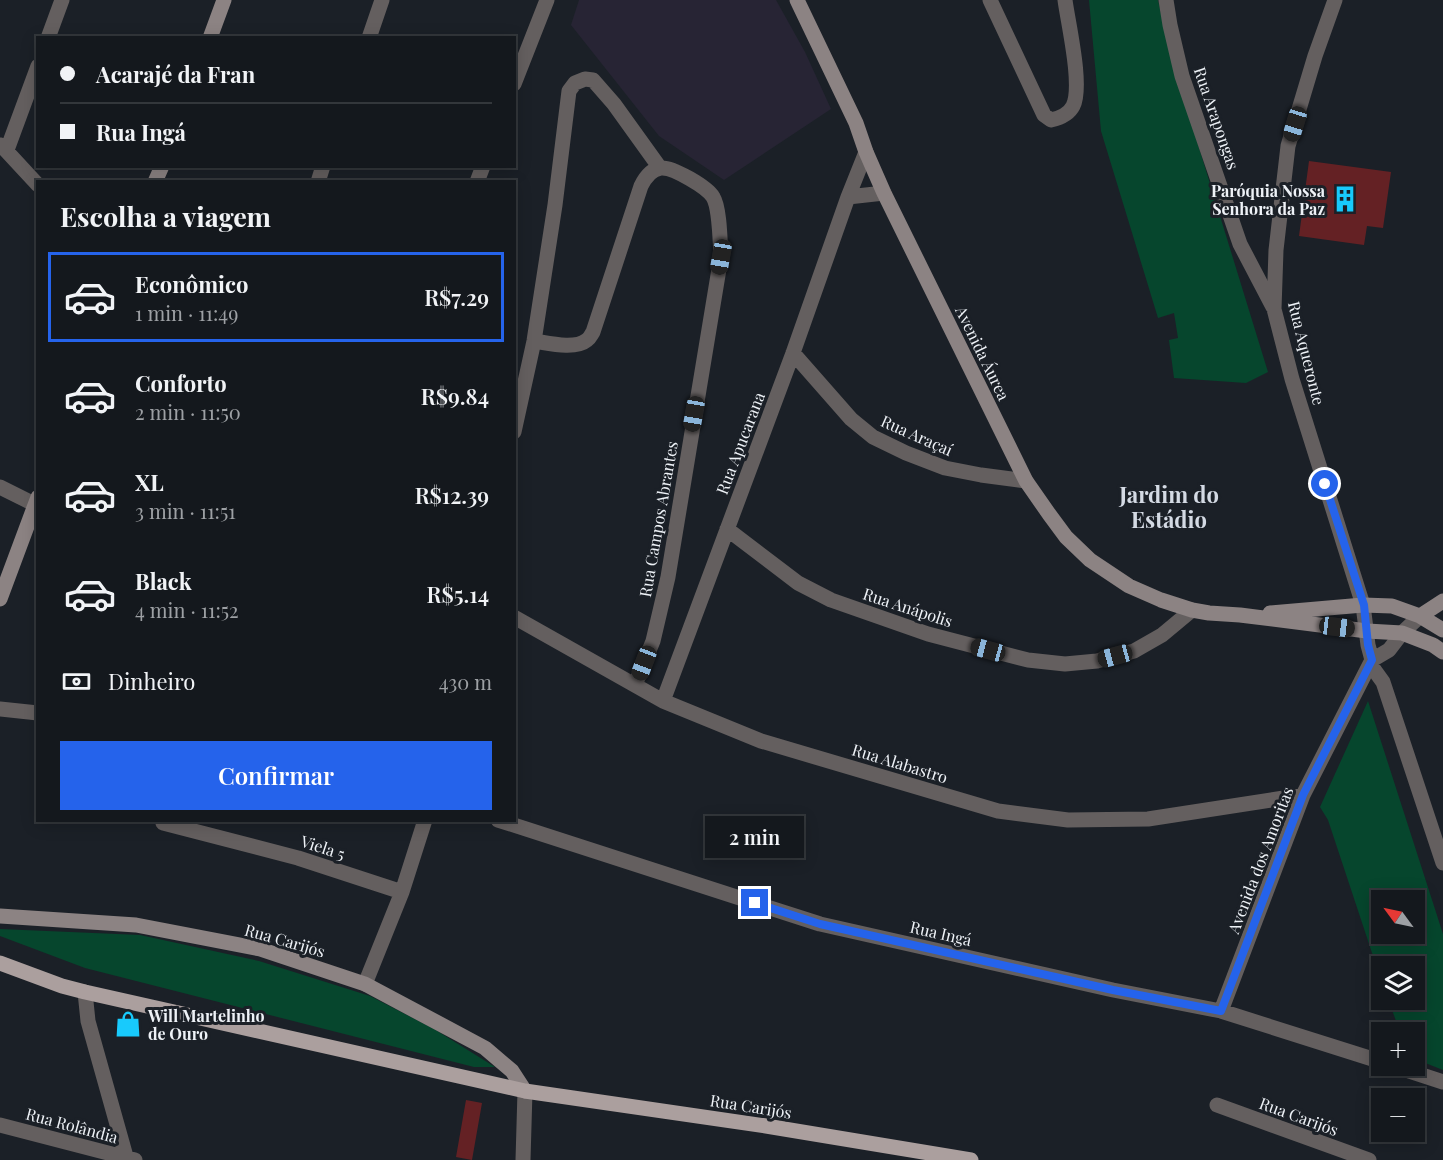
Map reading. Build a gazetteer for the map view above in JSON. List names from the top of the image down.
{
  "streets": {
    "main road": ["Rua Carijós"],
    "street": [
      "Rua Arapongas",
      "Avenida Áurea",
      "Rua Aqueronte",
      "Rua Araçaí",
      "Rua Apucarana",
      "Rua Campos Abrantes",
      "Rua Anápolis",
      "Rua Alabastro",
      "Viela 5",
      "Avenida dos Amoritas",
      "Rua Ingá",
      "Rua Rolândia"
    ]
  },
  "crossings": [
    ["Rua Arapongas", "Rua Aqueronte"],
    ["Avenida Áurea", "Rua Aqueronte"],
    ["Avenida Áurea", "Rua Araçaí"],
    ["Avenida Áurea", "Rua Apucarana"],
    ["Avenida Áurea", "Rua Anápolis"],
    ["Avenida Áurea", "Avenida dos Amoritas"],
    ["Rua Araçaí", "Rua Apucarana"],
    ["Rua Apucarana", "Rua Anápolis"],
    ["Rua Apucarana", "Rua Alabastro"],
    ["Rua Campos Abrantes", "Rua Alabastro"],
    ["Rua Alabastro", "Avenida dos Amoritas"],
    ["Avenida dos Amoritas", "Rua Ingá"]
  ],
  "districts": ["Jardim do Estádio"],
  "places": {
    "building": ["Paróquia Nossa Senhora da Paz"],
    "shop": ["Will Martelinho de Ouro"]
  },
  "north": "top left",
  "page": {
    "banner": ["Acarajé da Fran", "Rua Ingá"],
    "heading": "Escolha a viagem",
    "list": [
      {
        "name": "Econômico",
        "note": "1 min · 11:49",
        "value": "R$7.29"
      },
      {
        "name": "Conforto",
        "note": "2 min · 11:50",
        "value": "R$9.84"
      },
      {
        "name": "XL",
        "note": "3 min · 11:51",
        "value": "R$12.39"
      },
      {
        "name": "Black",
        "note": "4 min · 11:52",
        "value": "R$5.14"
      }
    ],
    "pay": ["Dinheiro", "430 m"],
    "buttons": "Confirmar",
    "bubble": "2 min",
    "map_buttons": ["+", "−"]
  }
}
